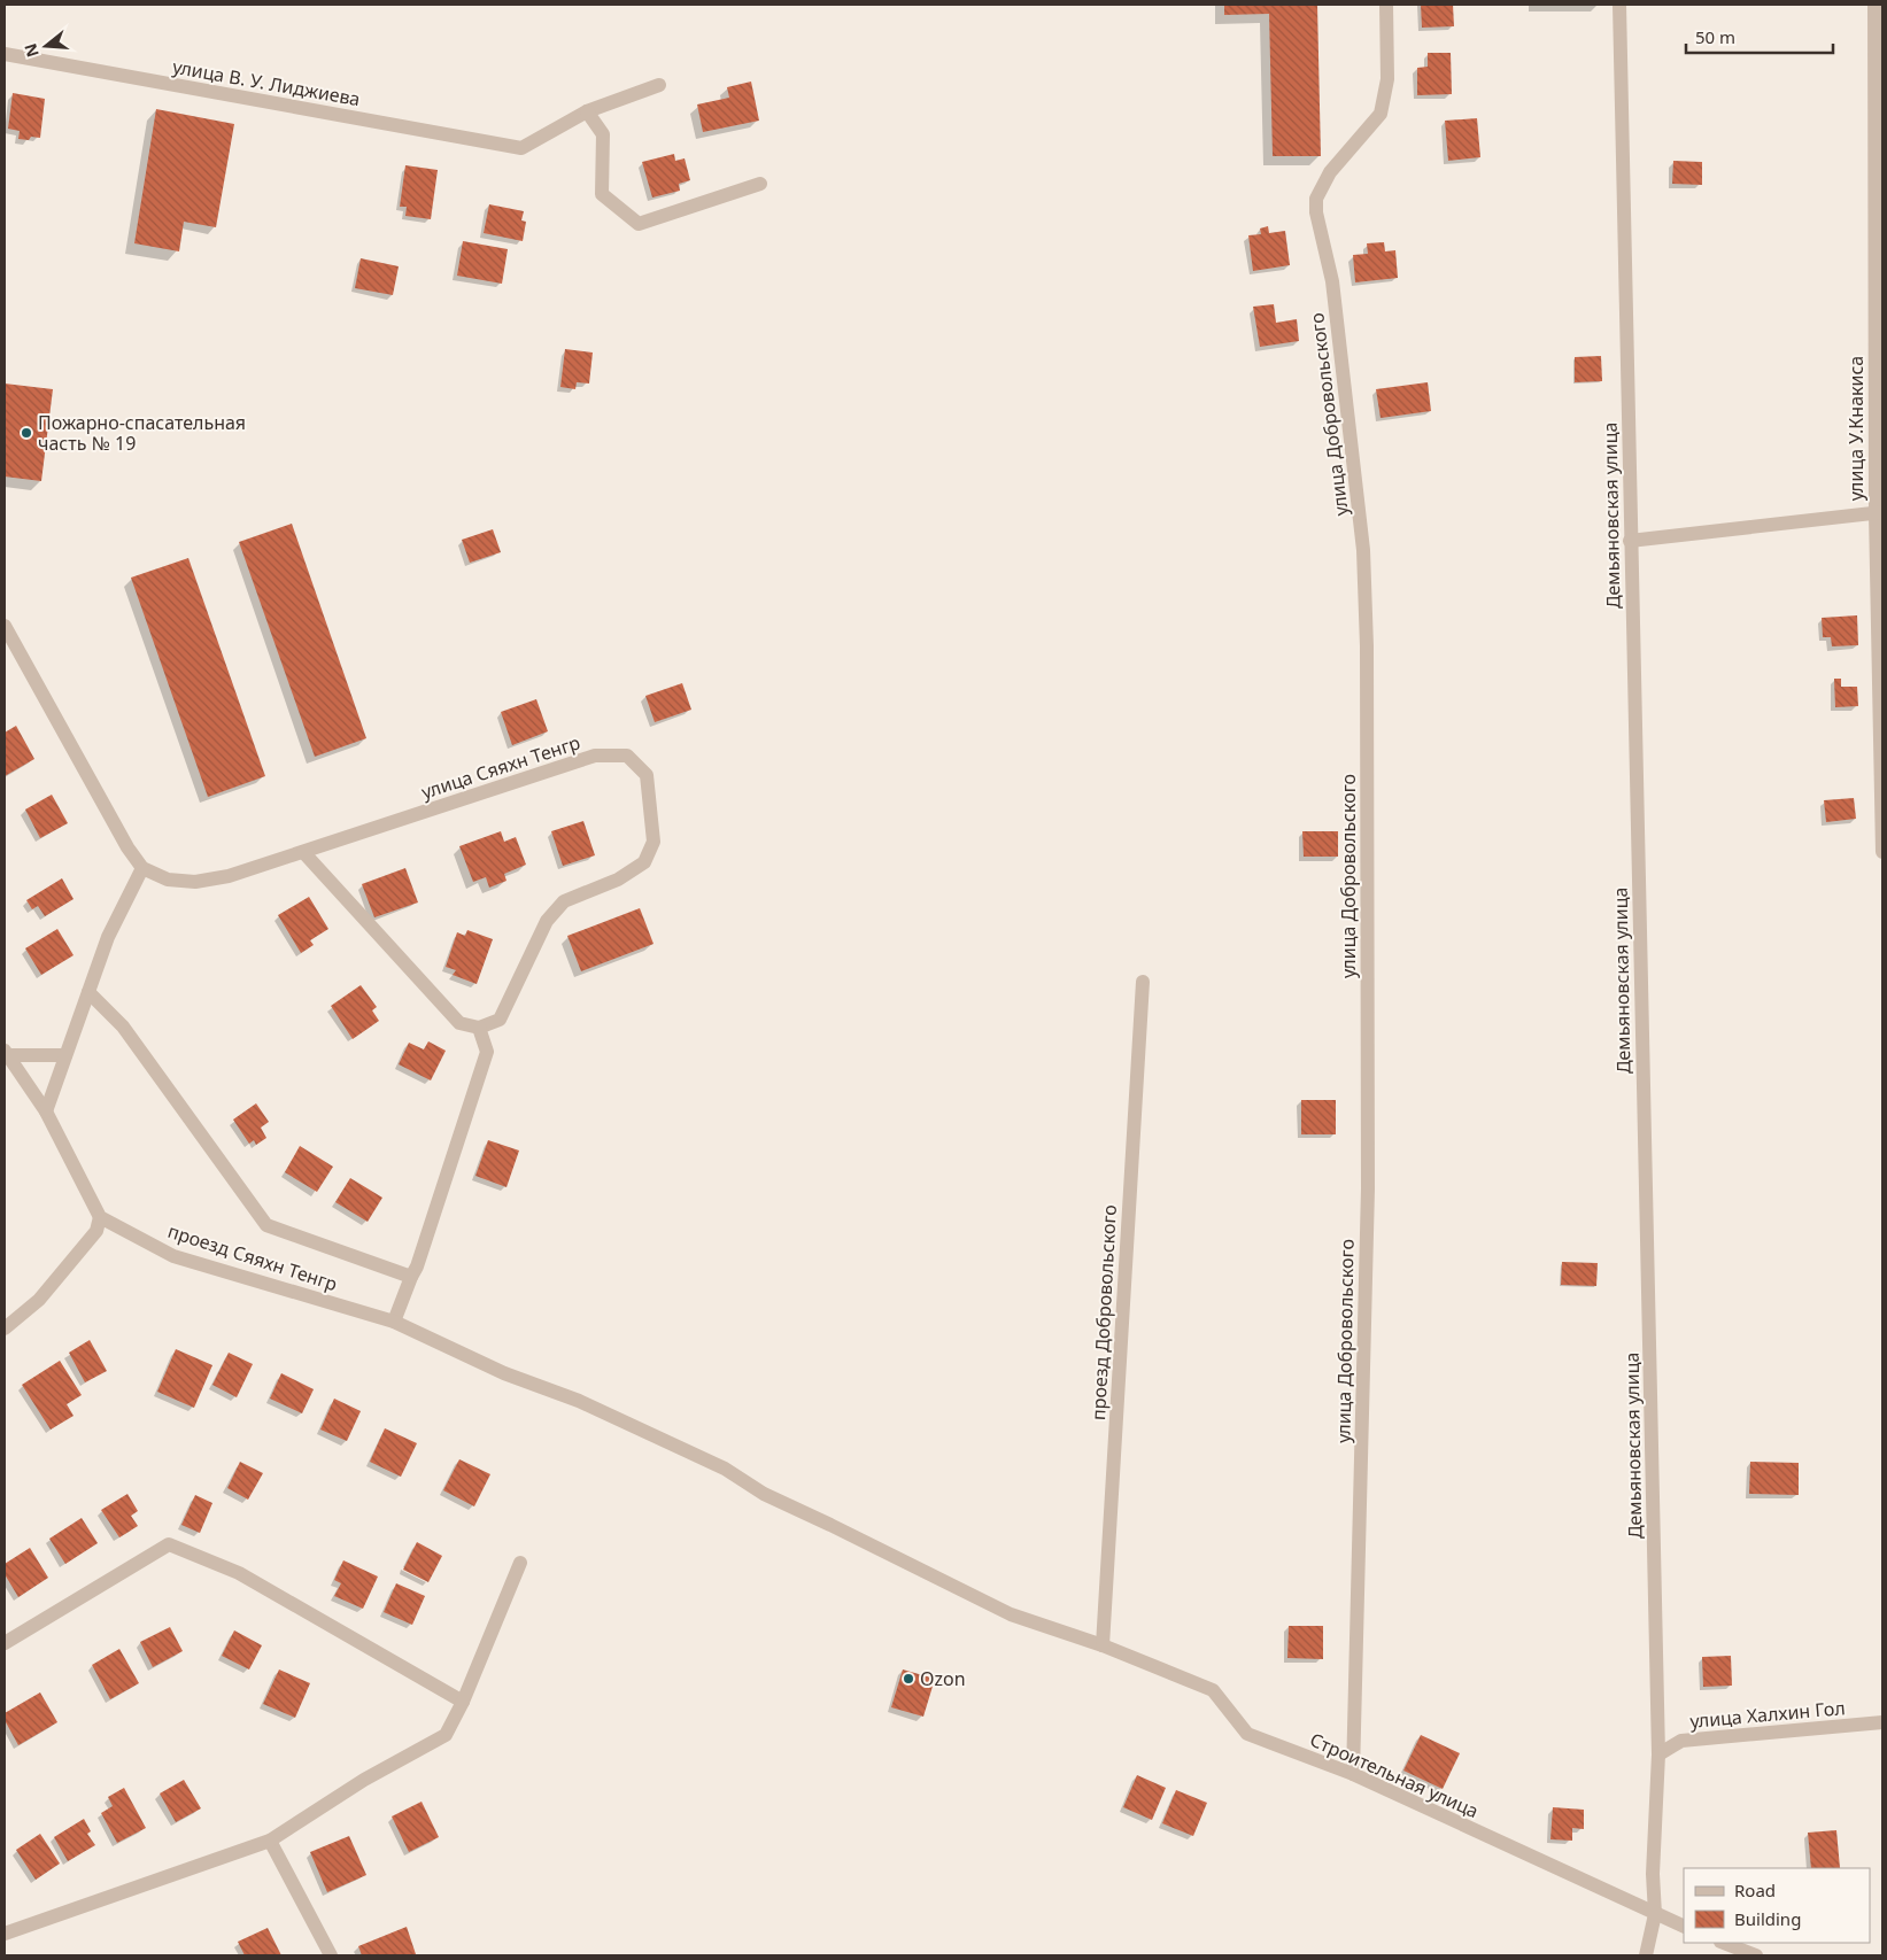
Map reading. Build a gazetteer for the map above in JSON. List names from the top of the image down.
{
  "streets": {
    "street": [
      "улица В. У. Лиджиева",
      "улица Добровольского",
      "улица У.Кнакиса",
      "Демьяновская улица",
      "улица Сяяхн Тенгр",
      "проезд Сяяхн Тенгр",
      "проезд Добровольского",
      "улица Халхин Гол",
      "Строительная улица"
    ]
  },
  "crossings": [
    ["улица Добровольского", "Строительная улица"],
    ["Демьяновская улица", "улица Халхин Гол"],
    ["Демьяновская улица", "Строительная улица"],
    ["проезд Сяяхн Тенгр", "Строительная улица"],
    ["проезд Добровольского", "Строительная улица"]
  ],
  "places": ["Пожарно-спасательная часть № 19", "Ozon"],
  "legend": ["Road", "Building"],
  "scale_bar": "50 m",
  "north": "left"
}
